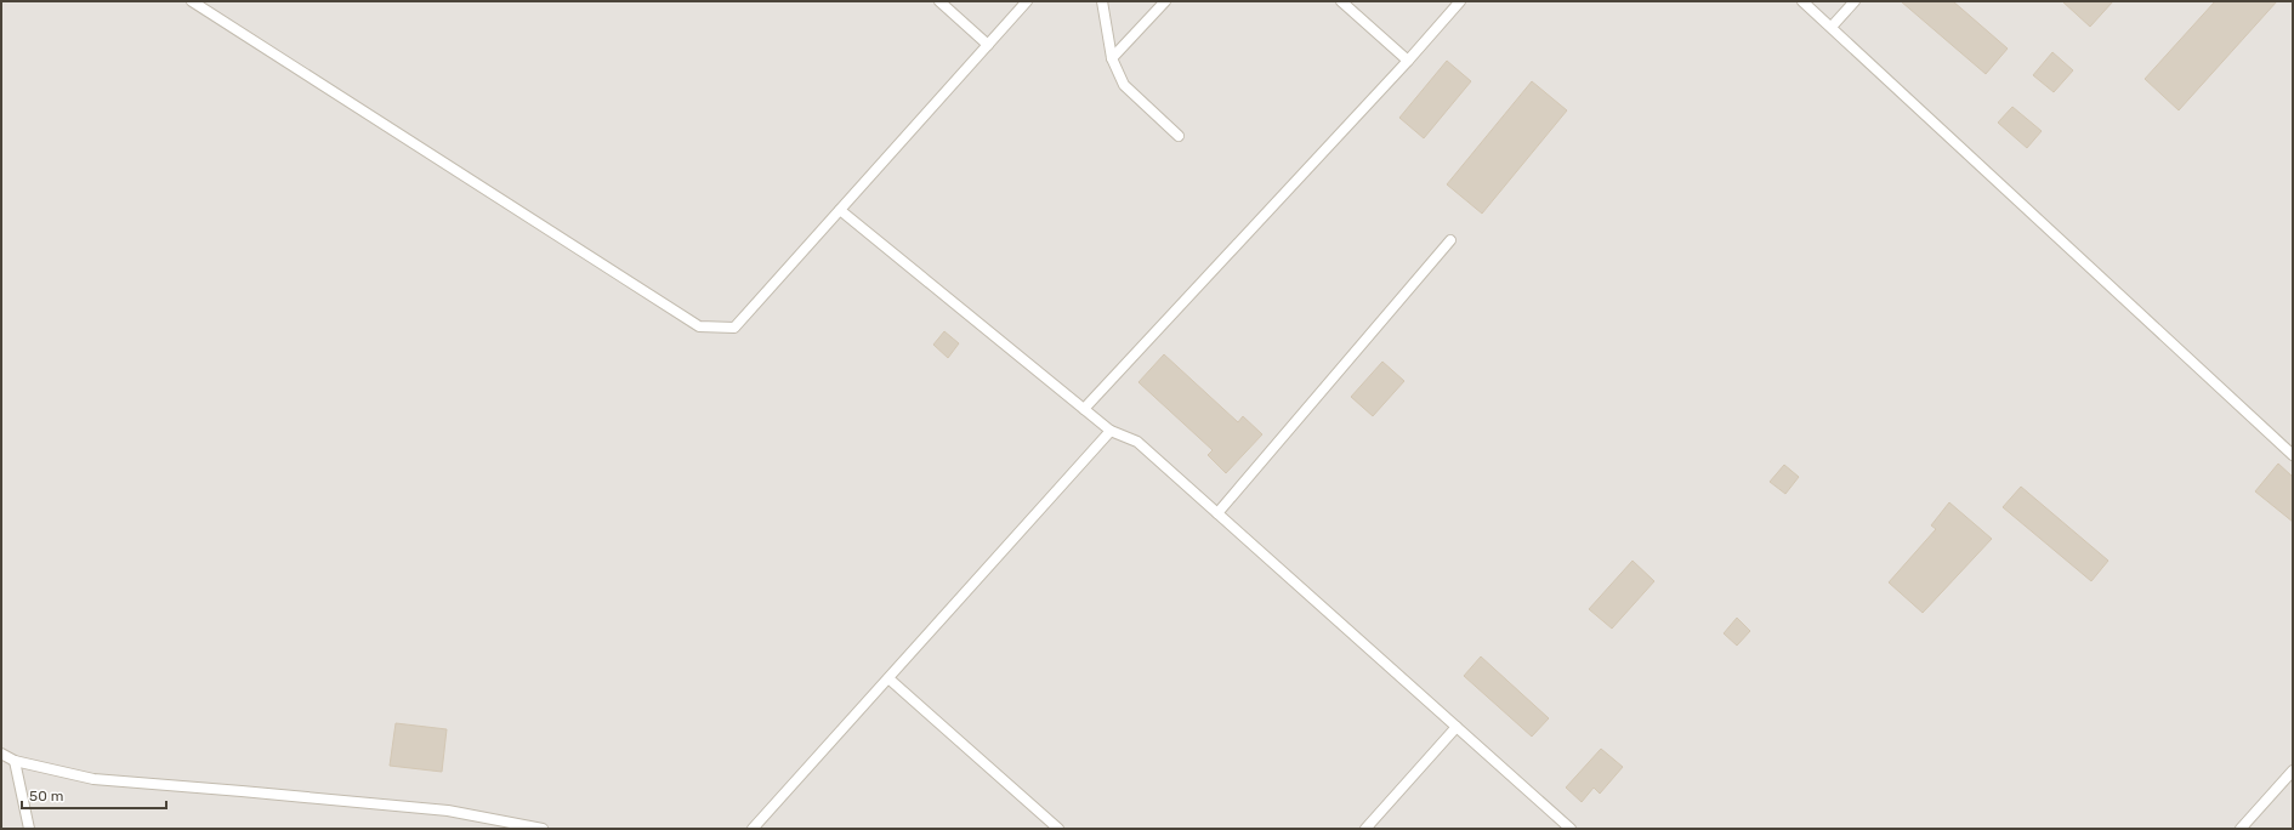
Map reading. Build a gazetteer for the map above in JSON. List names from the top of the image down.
{
  "scale_bar": "50 m"
}
